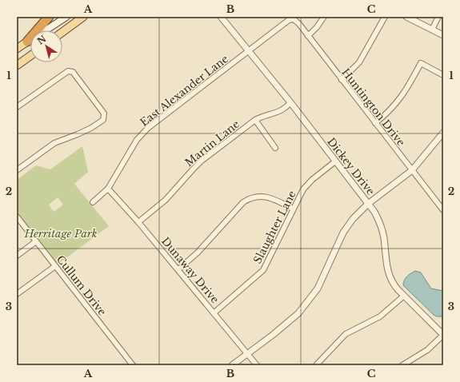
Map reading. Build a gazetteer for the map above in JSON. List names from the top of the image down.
{
  "streets": {
    "street": [
      "East Alexander Lane",
      "Huntington Drive",
      "Martin Lane",
      "Dickey Drive",
      "Slaughter Lane",
      "Dunaway Drive",
      "Cullum Drive"
    ]
  },
  "crossings": [
    ["East Alexander Lane", "Huntington Drive"],
    ["East Alexander Lane", "Dickey Drive"],
    ["East Alexander Lane", "Dunaway Drive"],
    ["Martin Lane", "Dickey Drive"],
    ["Martin Lane", "Dunaway Drive"],
    ["Dickey Drive", "Slaughter Lane"],
    ["Slaughter Lane", "Dunaway Drive"]
  ],
  "parks": ["Herritage Park"],
  "north": "top left",
  "grid": {
    "columns": ["A", "B", "C"],
    "rows": ["1", "2", "3"]
  }
}
